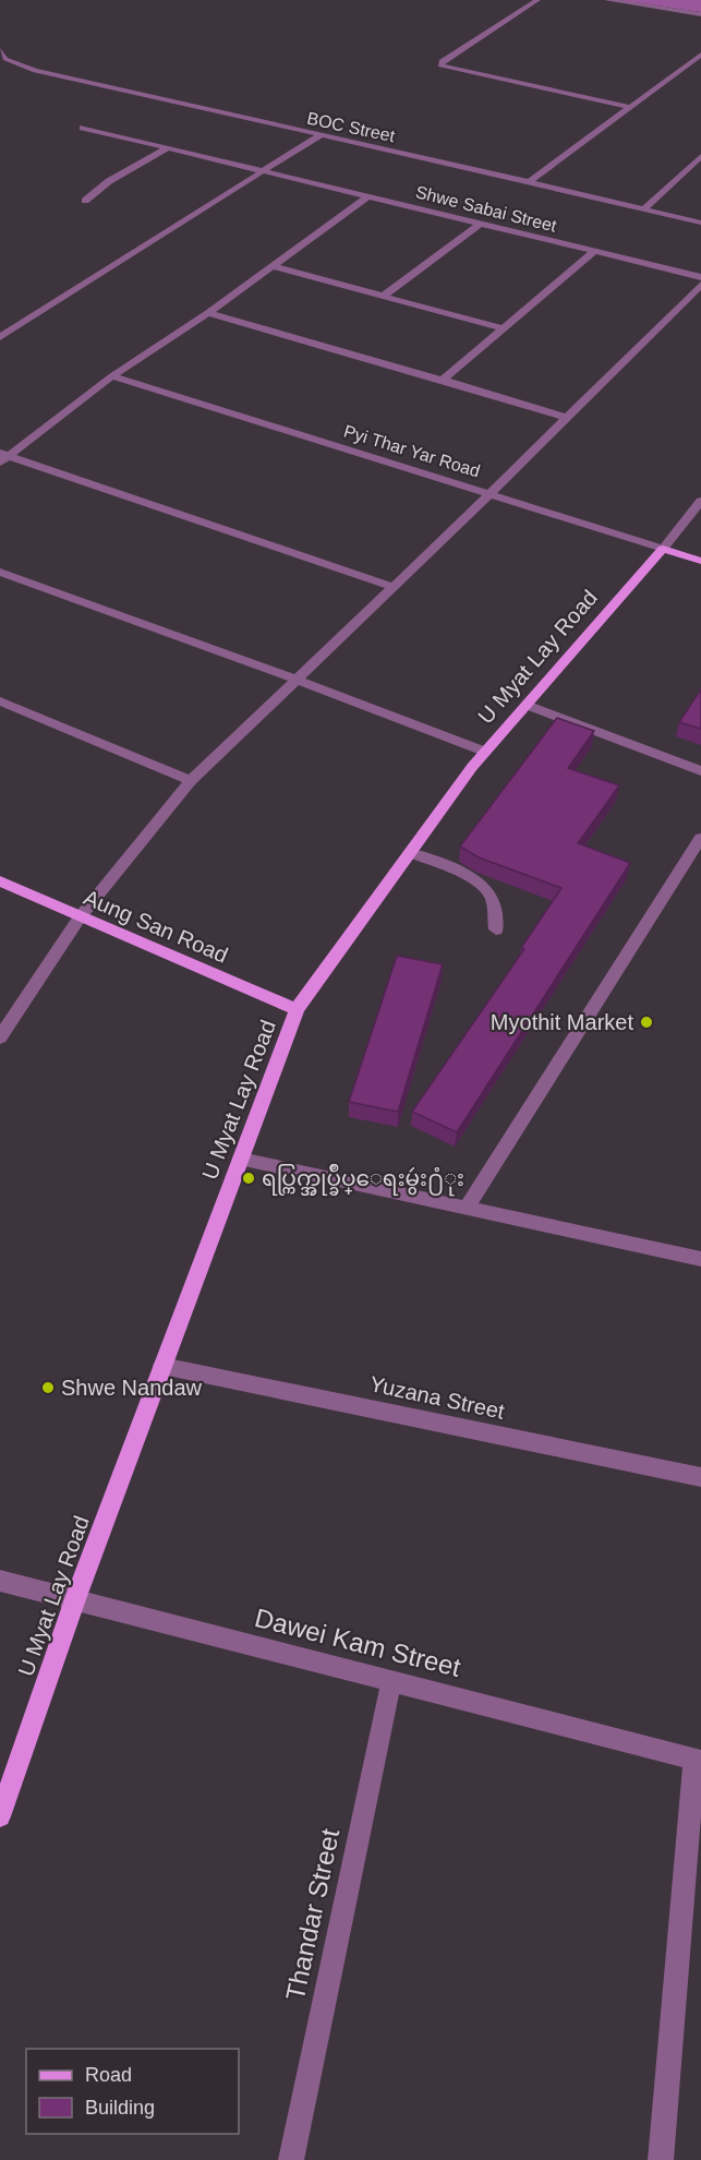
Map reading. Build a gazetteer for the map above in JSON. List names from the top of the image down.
{
  "streets": {
    "main road": ["Pyi Thar Yar Road", "U Myat Lay Road", "Aung San Road"],
    "street": [
      "BOC Street",
      "Shwe Sabai Street",
      "Yuzana Street",
      "Dawei Kam Street",
      "Thandar Street"
    ]
  },
  "crossings": [
    ["Pyi Thar Yar Road", "U Myat Lay Road"],
    ["U Myat Lay Road", "Aung San Road"],
    ["U Myat Lay Road", "Yuzana Street"],
    ["U Myat Lay Road", "Dawei Kam Street"],
    ["Dawei Kam Street", "Thandar Street"]
  ],
  "places": ["Myothit Market", "ရပ္ကြက္အုပ္ခ်ဳပ္ေရးမွဴး႐ံုး", "Shwe Nandaw"],
  "legend": ["Road", "Building"]
}
